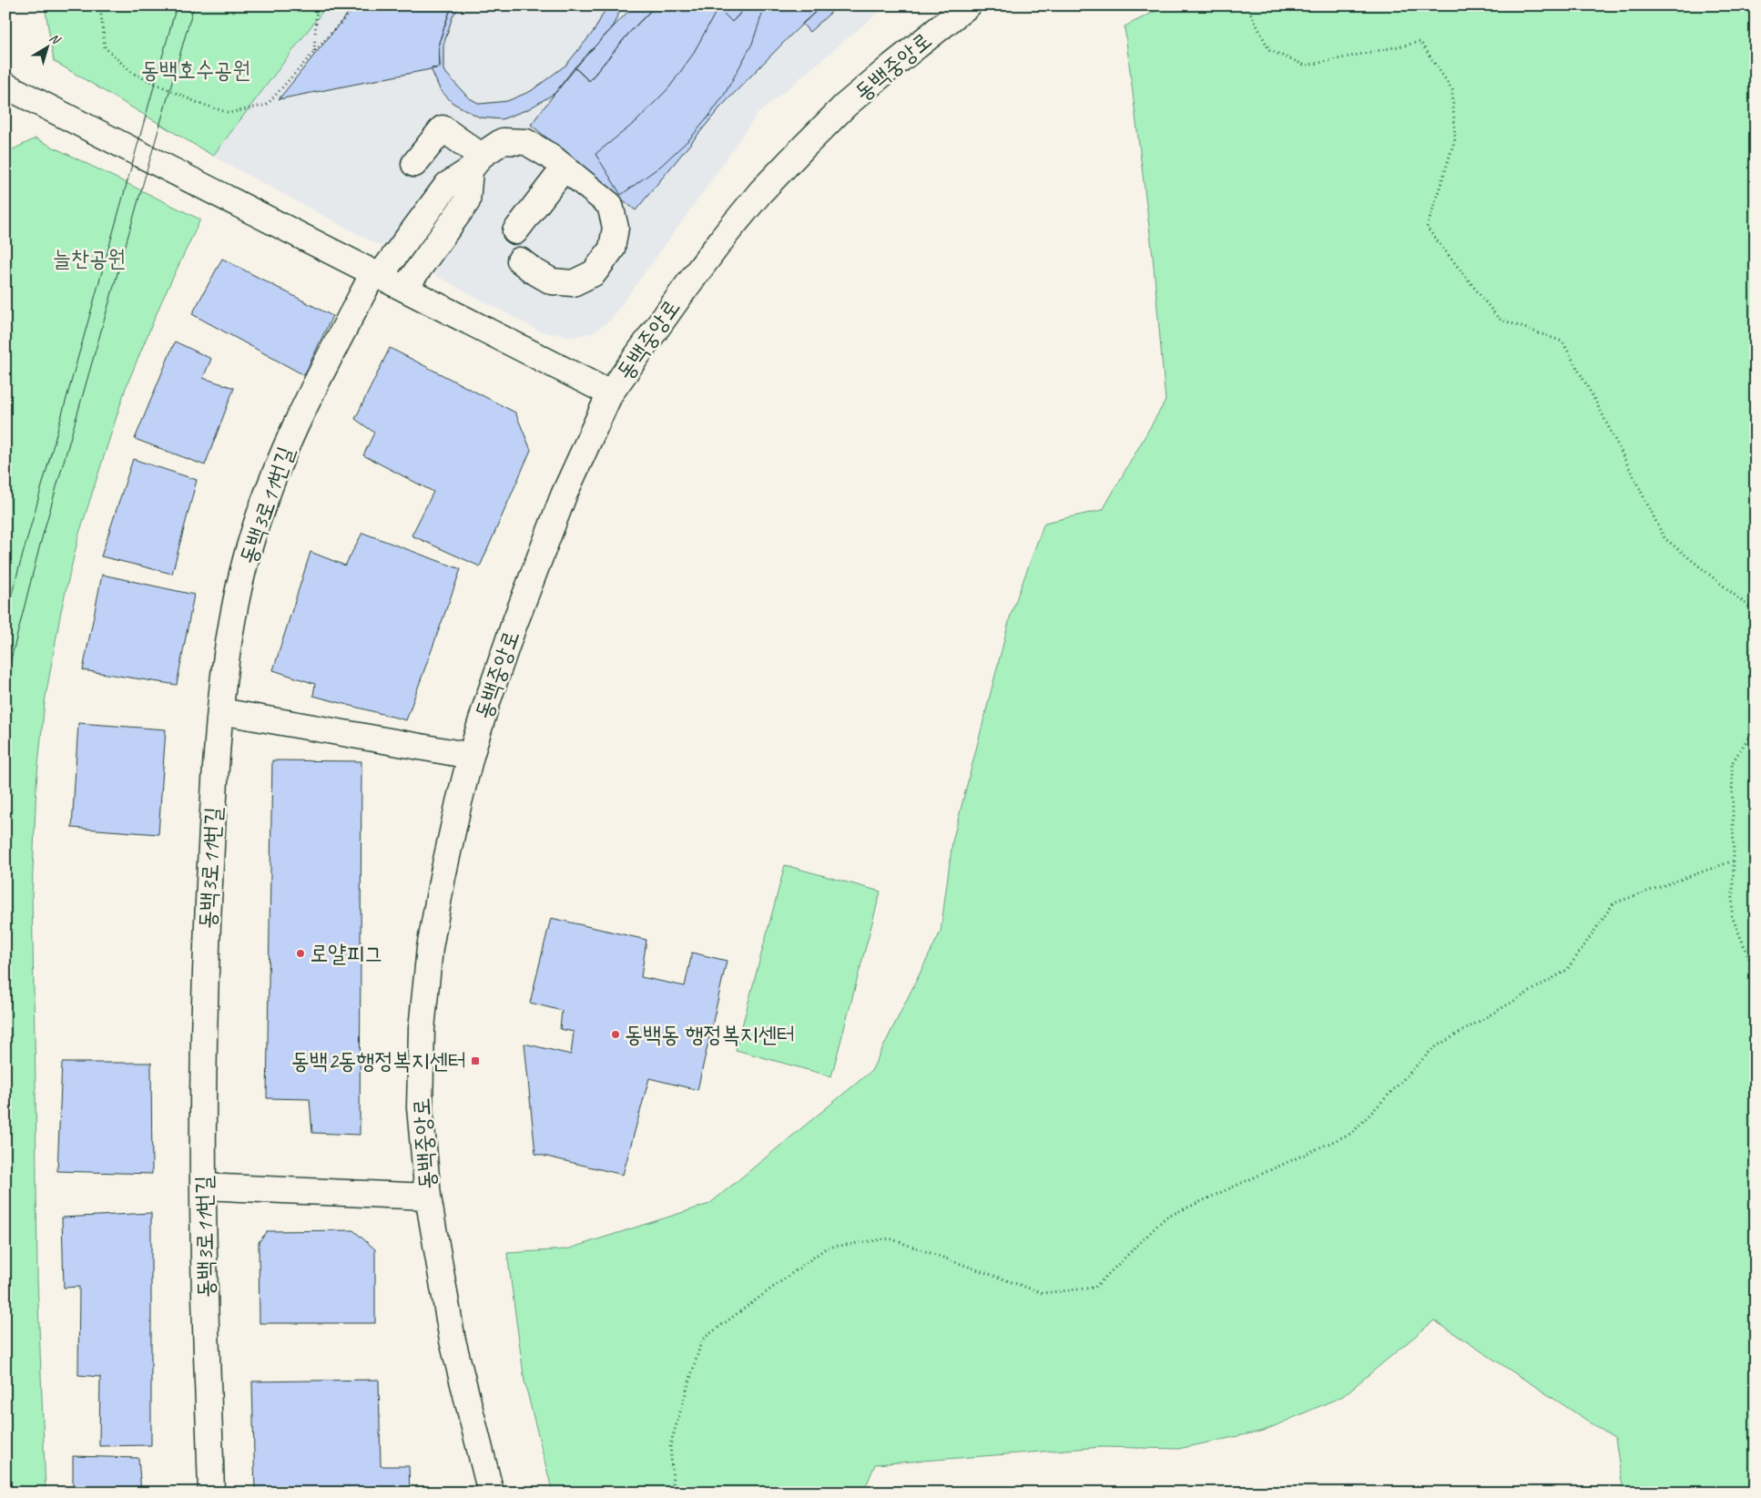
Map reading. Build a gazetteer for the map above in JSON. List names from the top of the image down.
{
  "streets": {
    "street": ["동백중앙로", "동백3로11번길"]
  },
  "parks": ["동백호수공원", "늘찬공원"],
  "places": {
    "other": ["로얄피그", "동백동 행정복지센터"],
    "transit": ["동백2동행정복지센터"]
  },
  "north": "top right"
}
